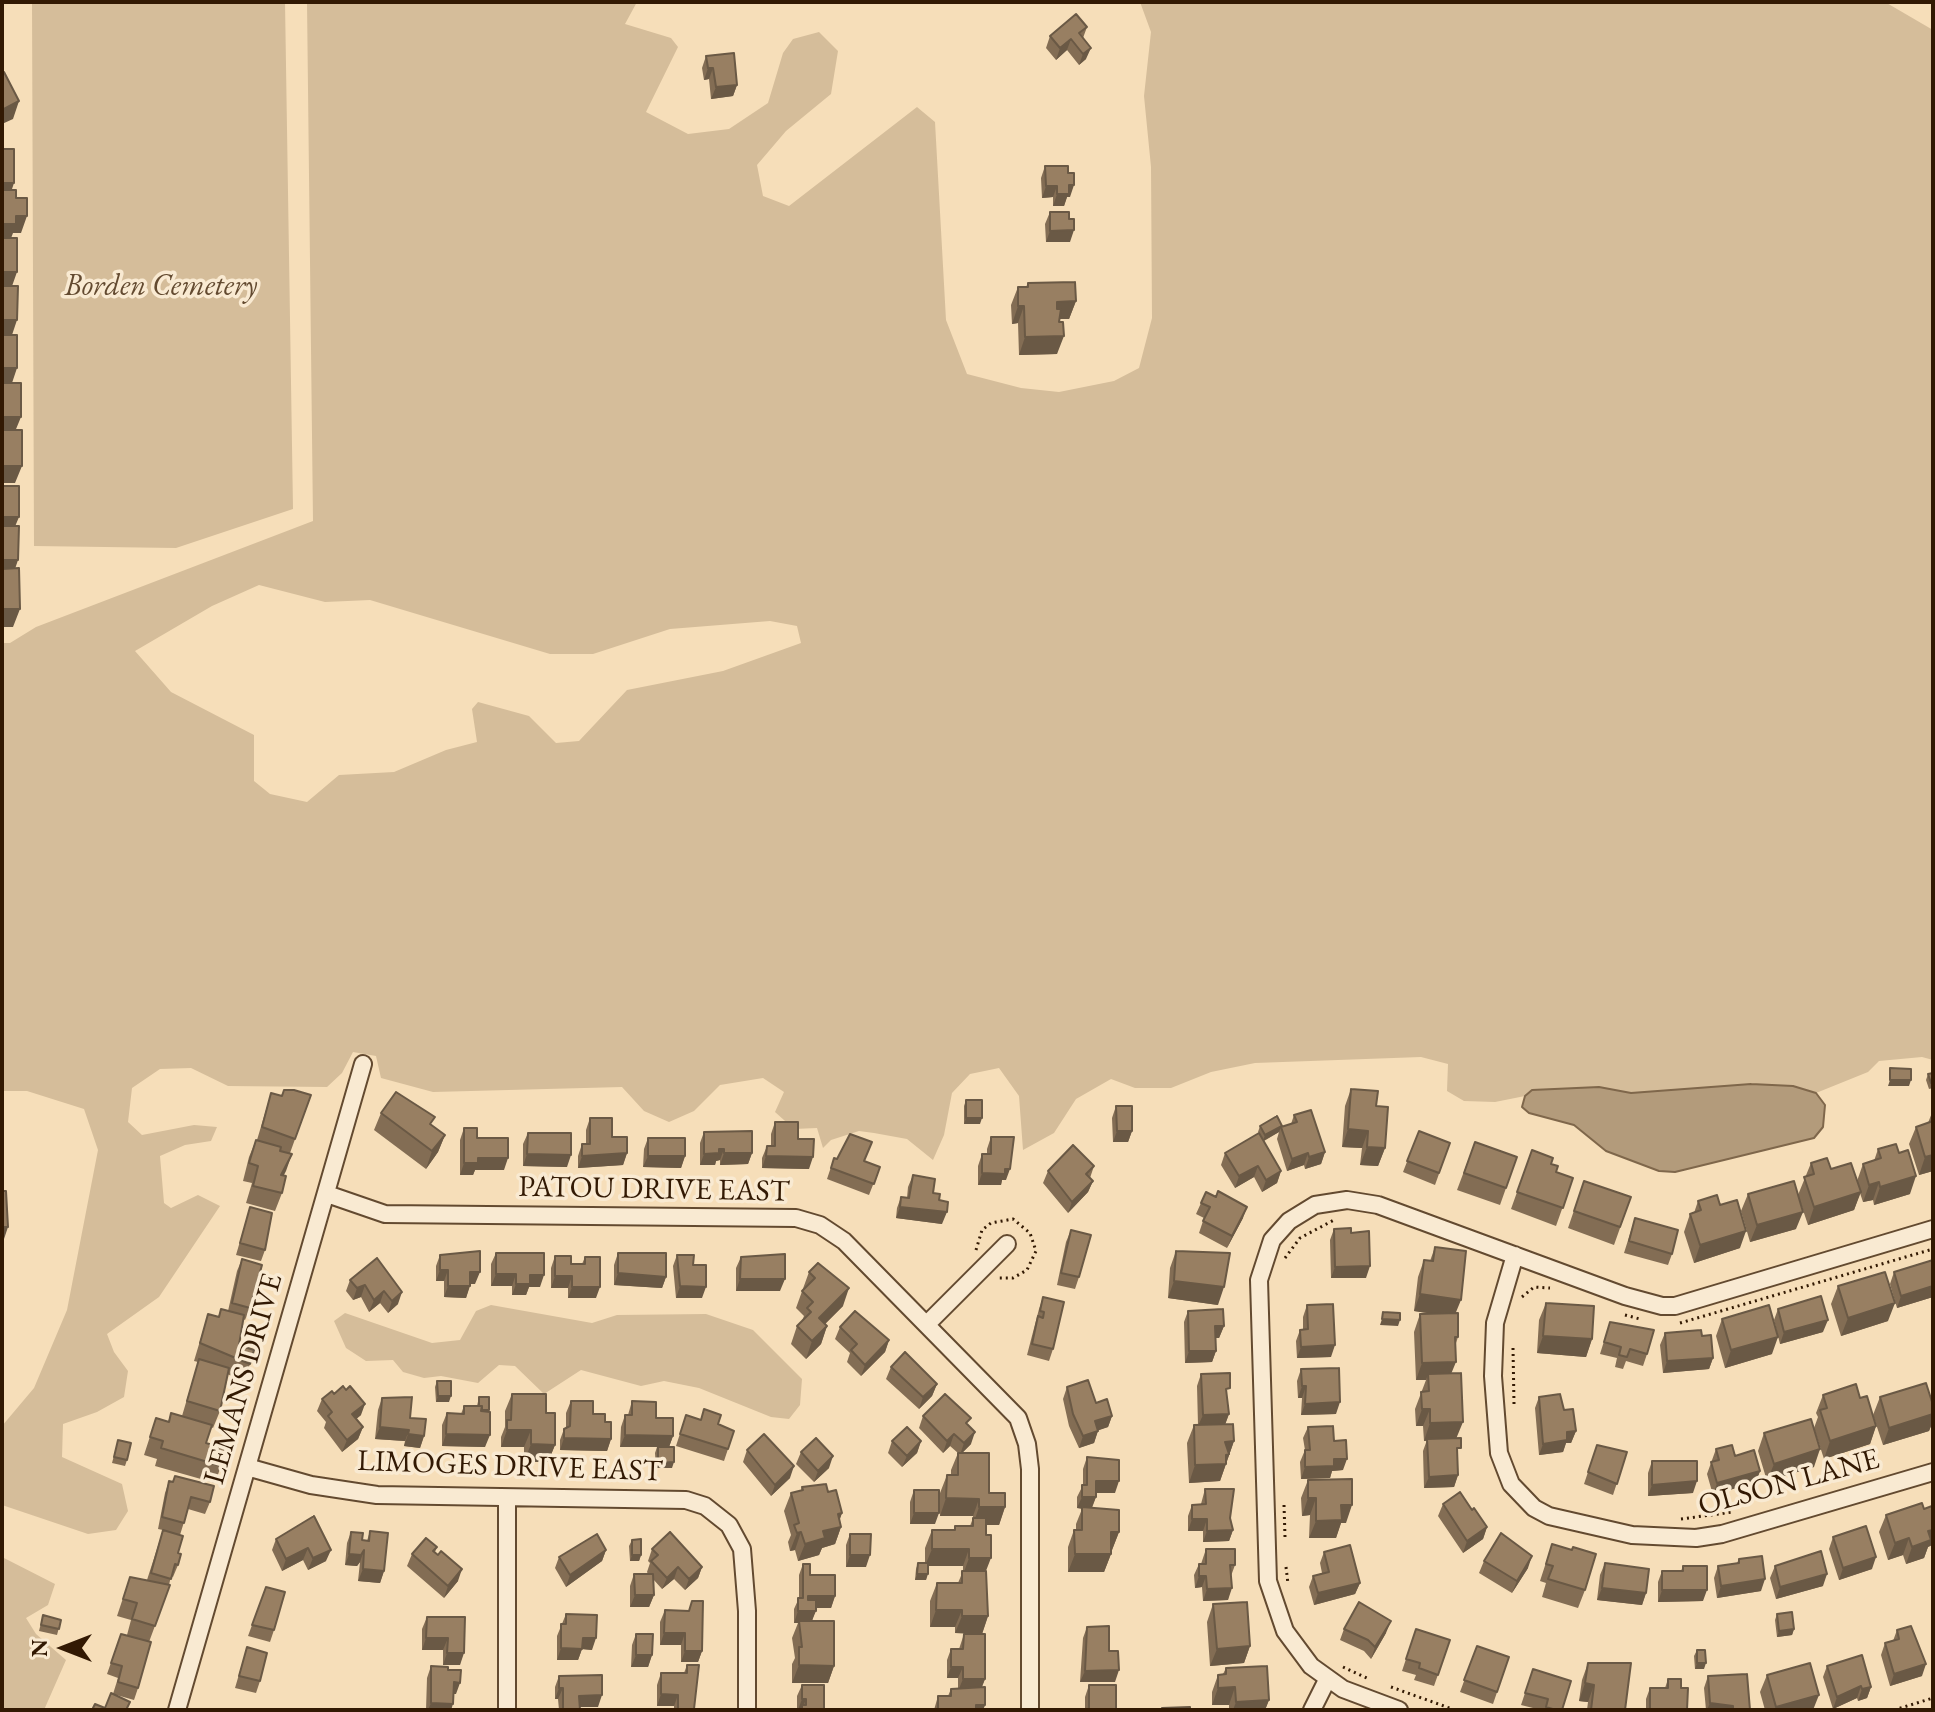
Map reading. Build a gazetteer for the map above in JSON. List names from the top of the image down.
{
  "streets": {
    "street": [
      "PATOU DRIVE EAST",
      "LEMANS DRIVE",
      "LIMOGES DRIVE EAST",
      "OLSON LANE"
    ]
  },
  "crossings": [
    ["PATOU DRIVE EAST", "LEMANS DRIVE"],
    ["LEMANS DRIVE", "LIMOGES DRIVE EAST"]
  ],
  "parks": ["Borden Cemetery"],
  "north": "left"
}
